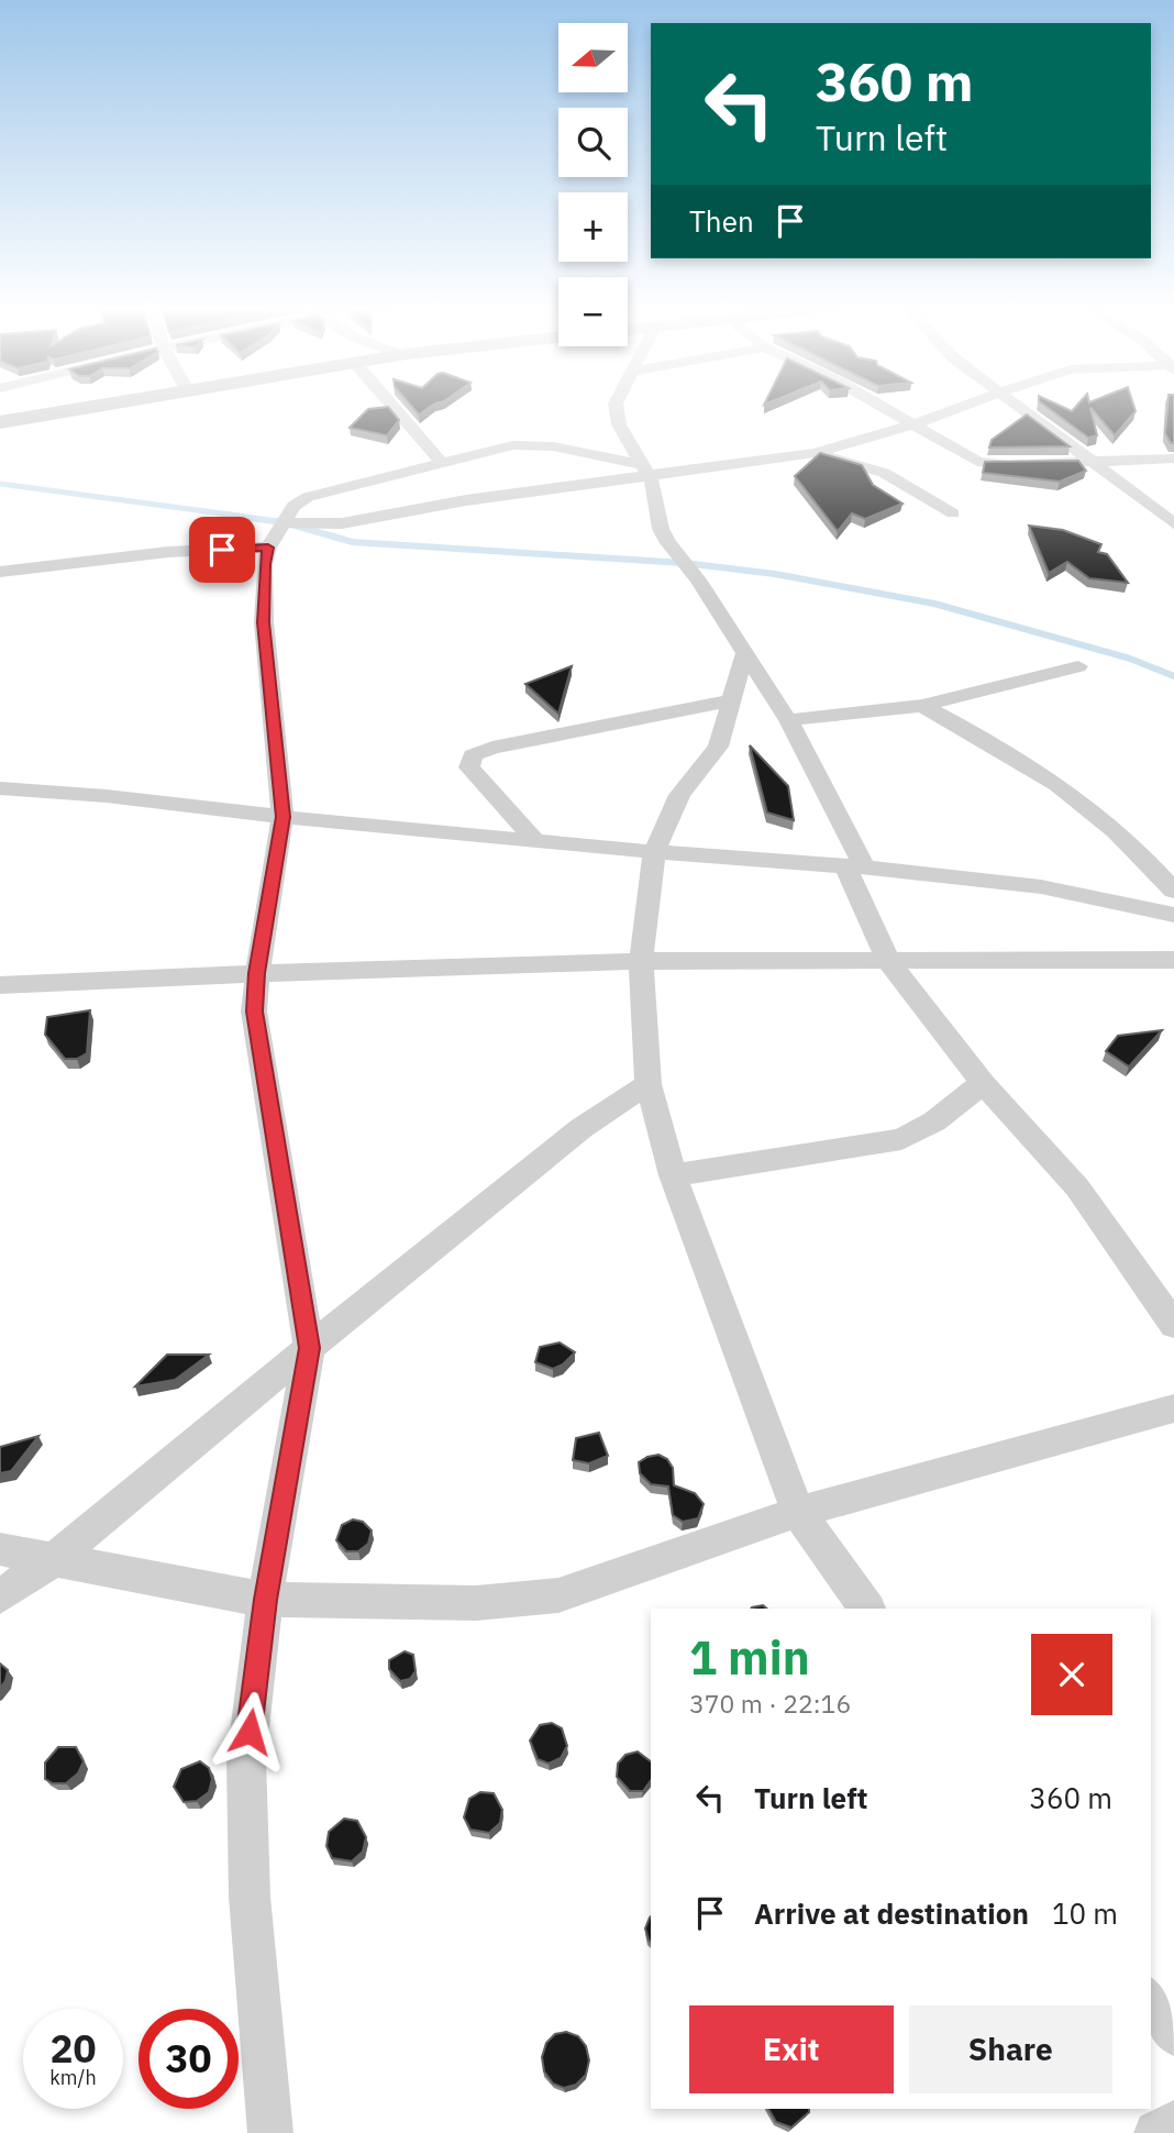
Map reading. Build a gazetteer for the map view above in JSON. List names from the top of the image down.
{
  "north": "left",
  "page": {
    "map_buttons": ["+", "−"],
    "turn": ["360 m", "Turn left"],
    "then": "Then",
    "heading": ["1 min", "370 m · 22:16"],
    "list": [
      {
        "name": "Turn left",
        "value": "360 m"
      },
      {
        "name": "Arrive at destination",
        "value": "10 m"
      }
    ],
    "buttons": ["Exit", "Share"],
    "speed": "20 km/h",
    "limit": "30"
  }
}
